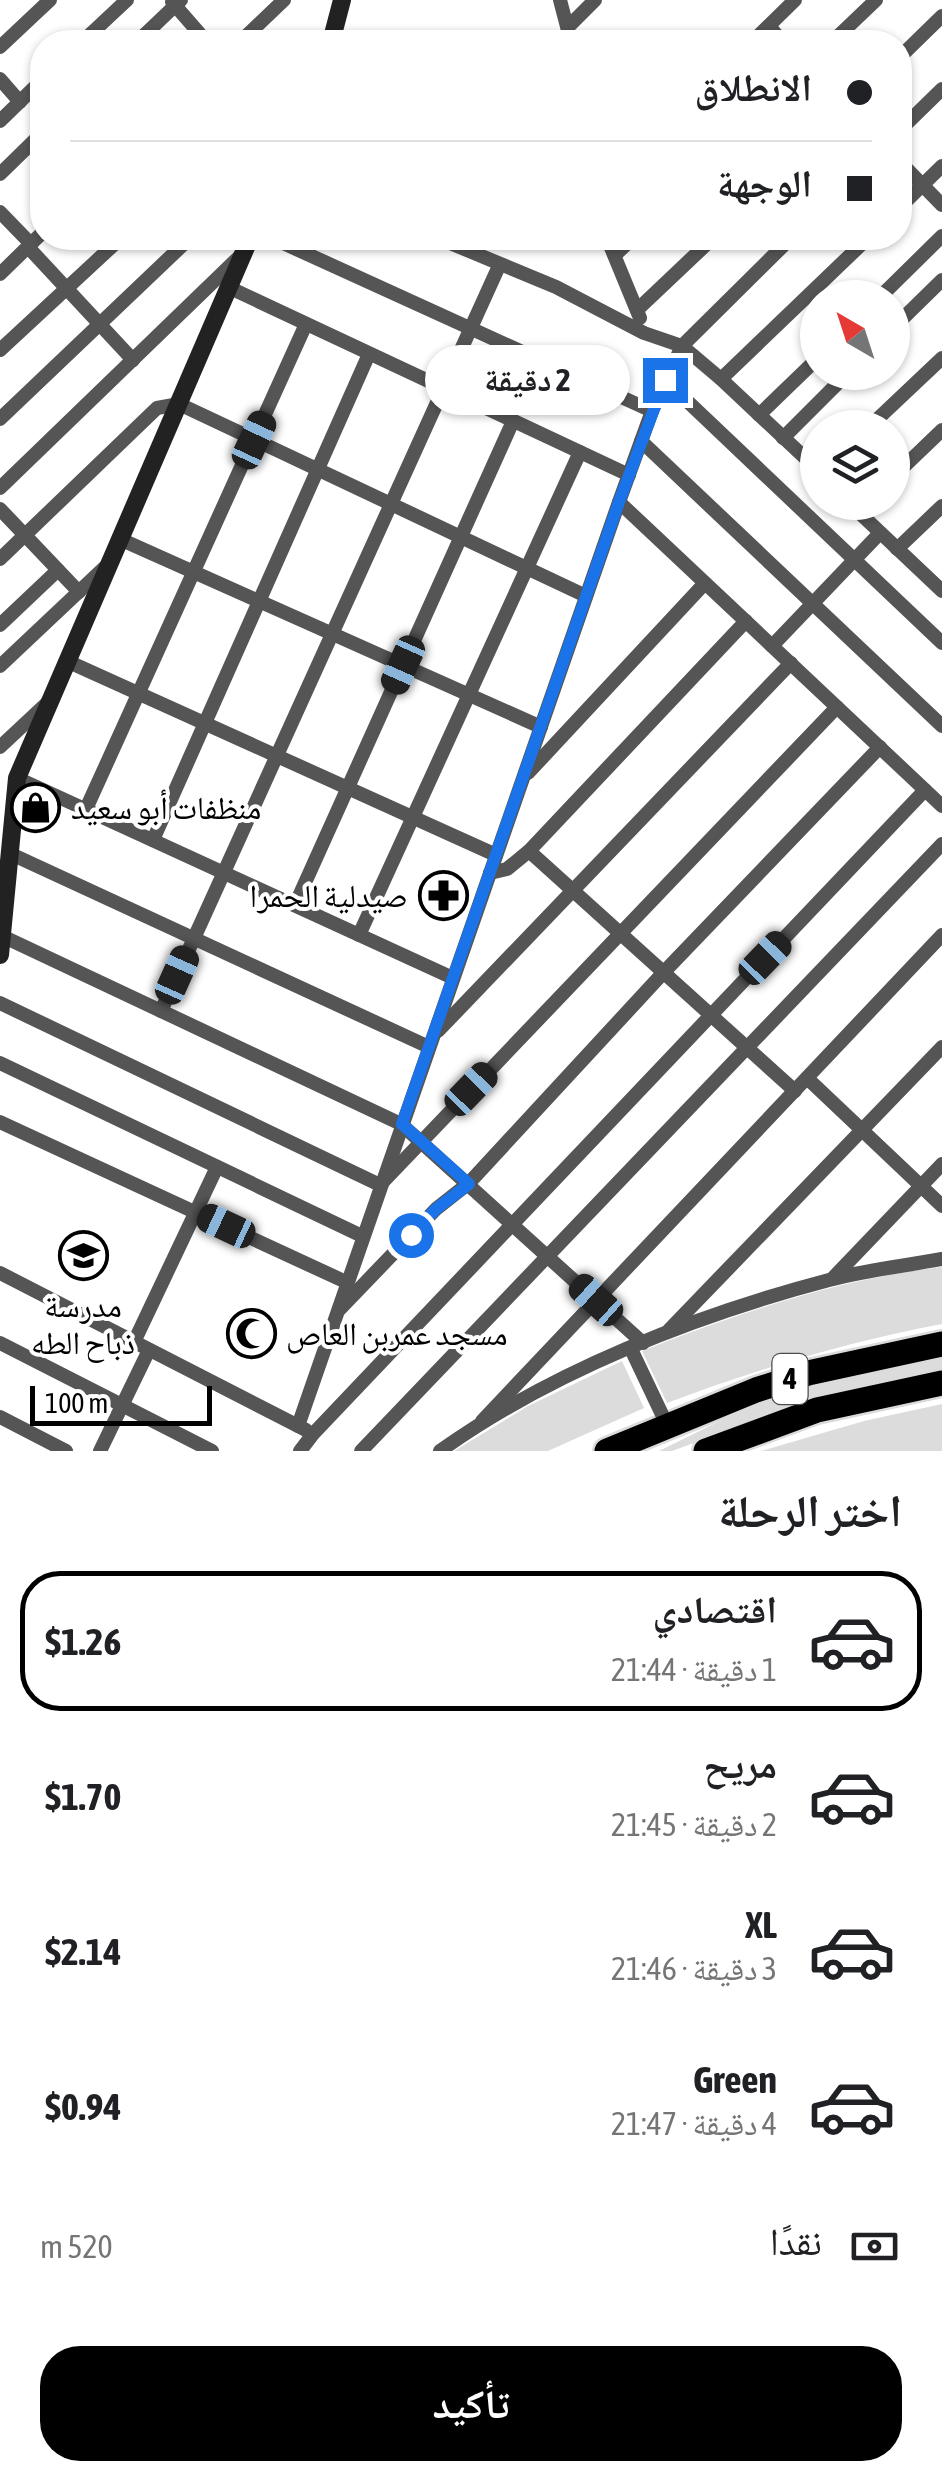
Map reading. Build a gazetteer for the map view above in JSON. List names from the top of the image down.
{
  "streets": {
    "highway": ["4"]
  },
  "places": {
    "shop": ["منظفات أبو سعيد"],
    "pharmacy": ["صيدلية الحمرا"],
    "school or university": ["مدرسة ذباح الطه"],
    "mosque": ["مسجد عمربن العاص"]
  },
  "scale_bar": "100 m",
  "north": "top left",
  "page": {
    "banner": ["الانطلاق", "الوجهة"],
    "bubble": "2 دقيقة",
    "scale": "100 m",
    "heading": "اختر الرحلة",
    "list": [
      {
        "name": "اقتصادي",
        "note": "1 دقيقة · 21:44",
        "value": "$1.26"
      },
      {
        "name": "مريح",
        "note": "2 دقيقة · 21:45",
        "value": "$1.70"
      },
      {
        "name": "XL",
        "note": "3 دقيقة · 21:46",
        "value": "$2.14"
      },
      {
        "name": "Green",
        "note": "4 دقيقة · 21:47",
        "value": "$0.94"
      }
    ],
    "pay": ["نقدًا", "520 m"],
    "buttons": "تأكيد"
  }
}
